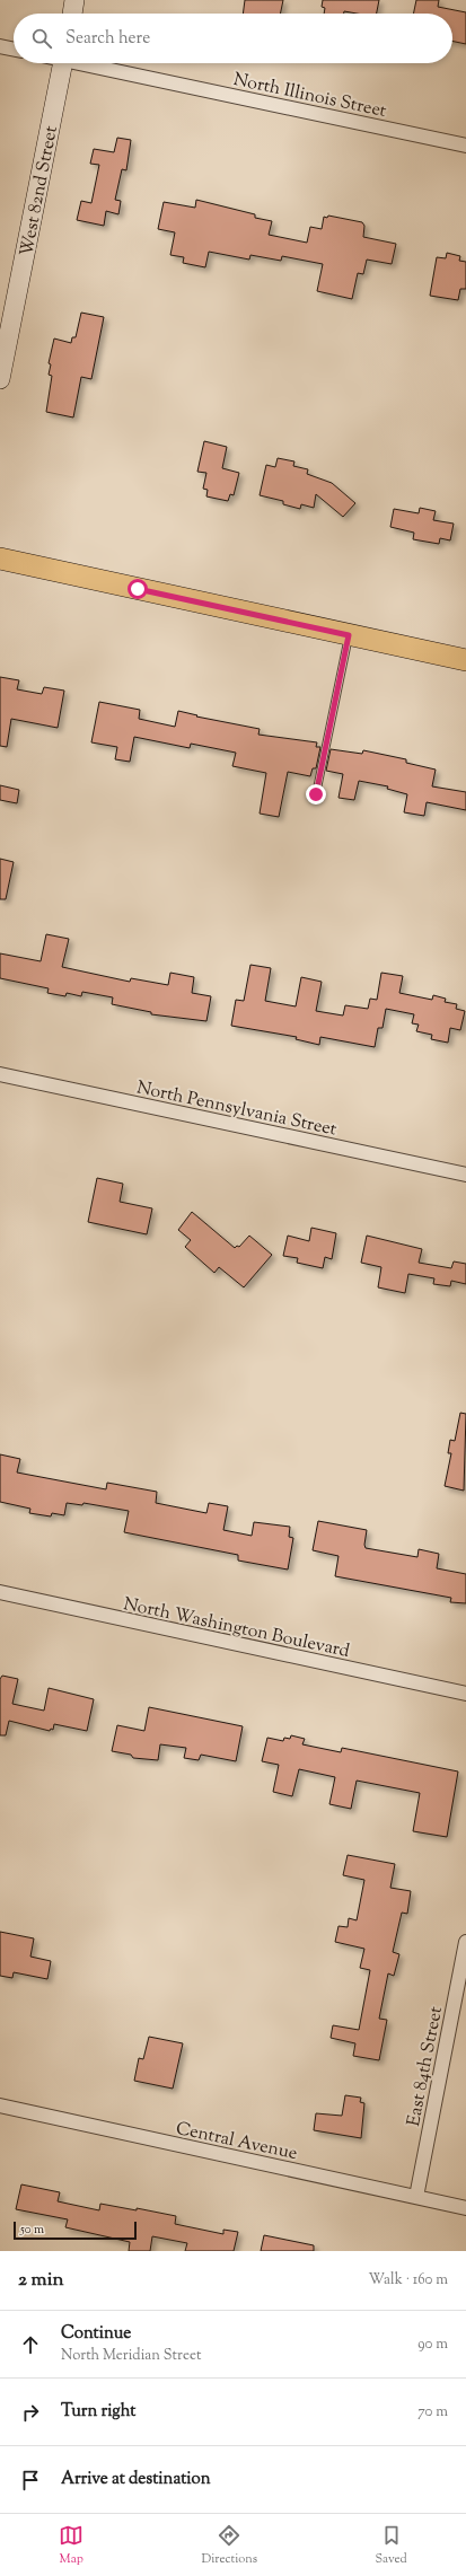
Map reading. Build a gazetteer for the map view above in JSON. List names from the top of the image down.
{
  "streets": {
    "street": [
      "North Illinois Street",
      "West 82nd Street",
      "North Pennsylvania Street",
      "North Washington Boulevard",
      "East 84th Street",
      "Central Avenue"
    ]
  },
  "crossings": [
    ["East 84th Street", "Central Avenue"]
  ],
  "scale_bar": "50 m",
  "page": {
    "search": "Search here",
    "scale": "50 m",
    "heading": ["2 min", "Walk · 160 m"],
    "list": [
      ["Continue", "North Meridian Street", "90 m"],
      ["Turn right", "70 m"],
      "Arrive at destination"
    ],
    "nav": ["Map", "Directions", "Saved"]
  }
}
